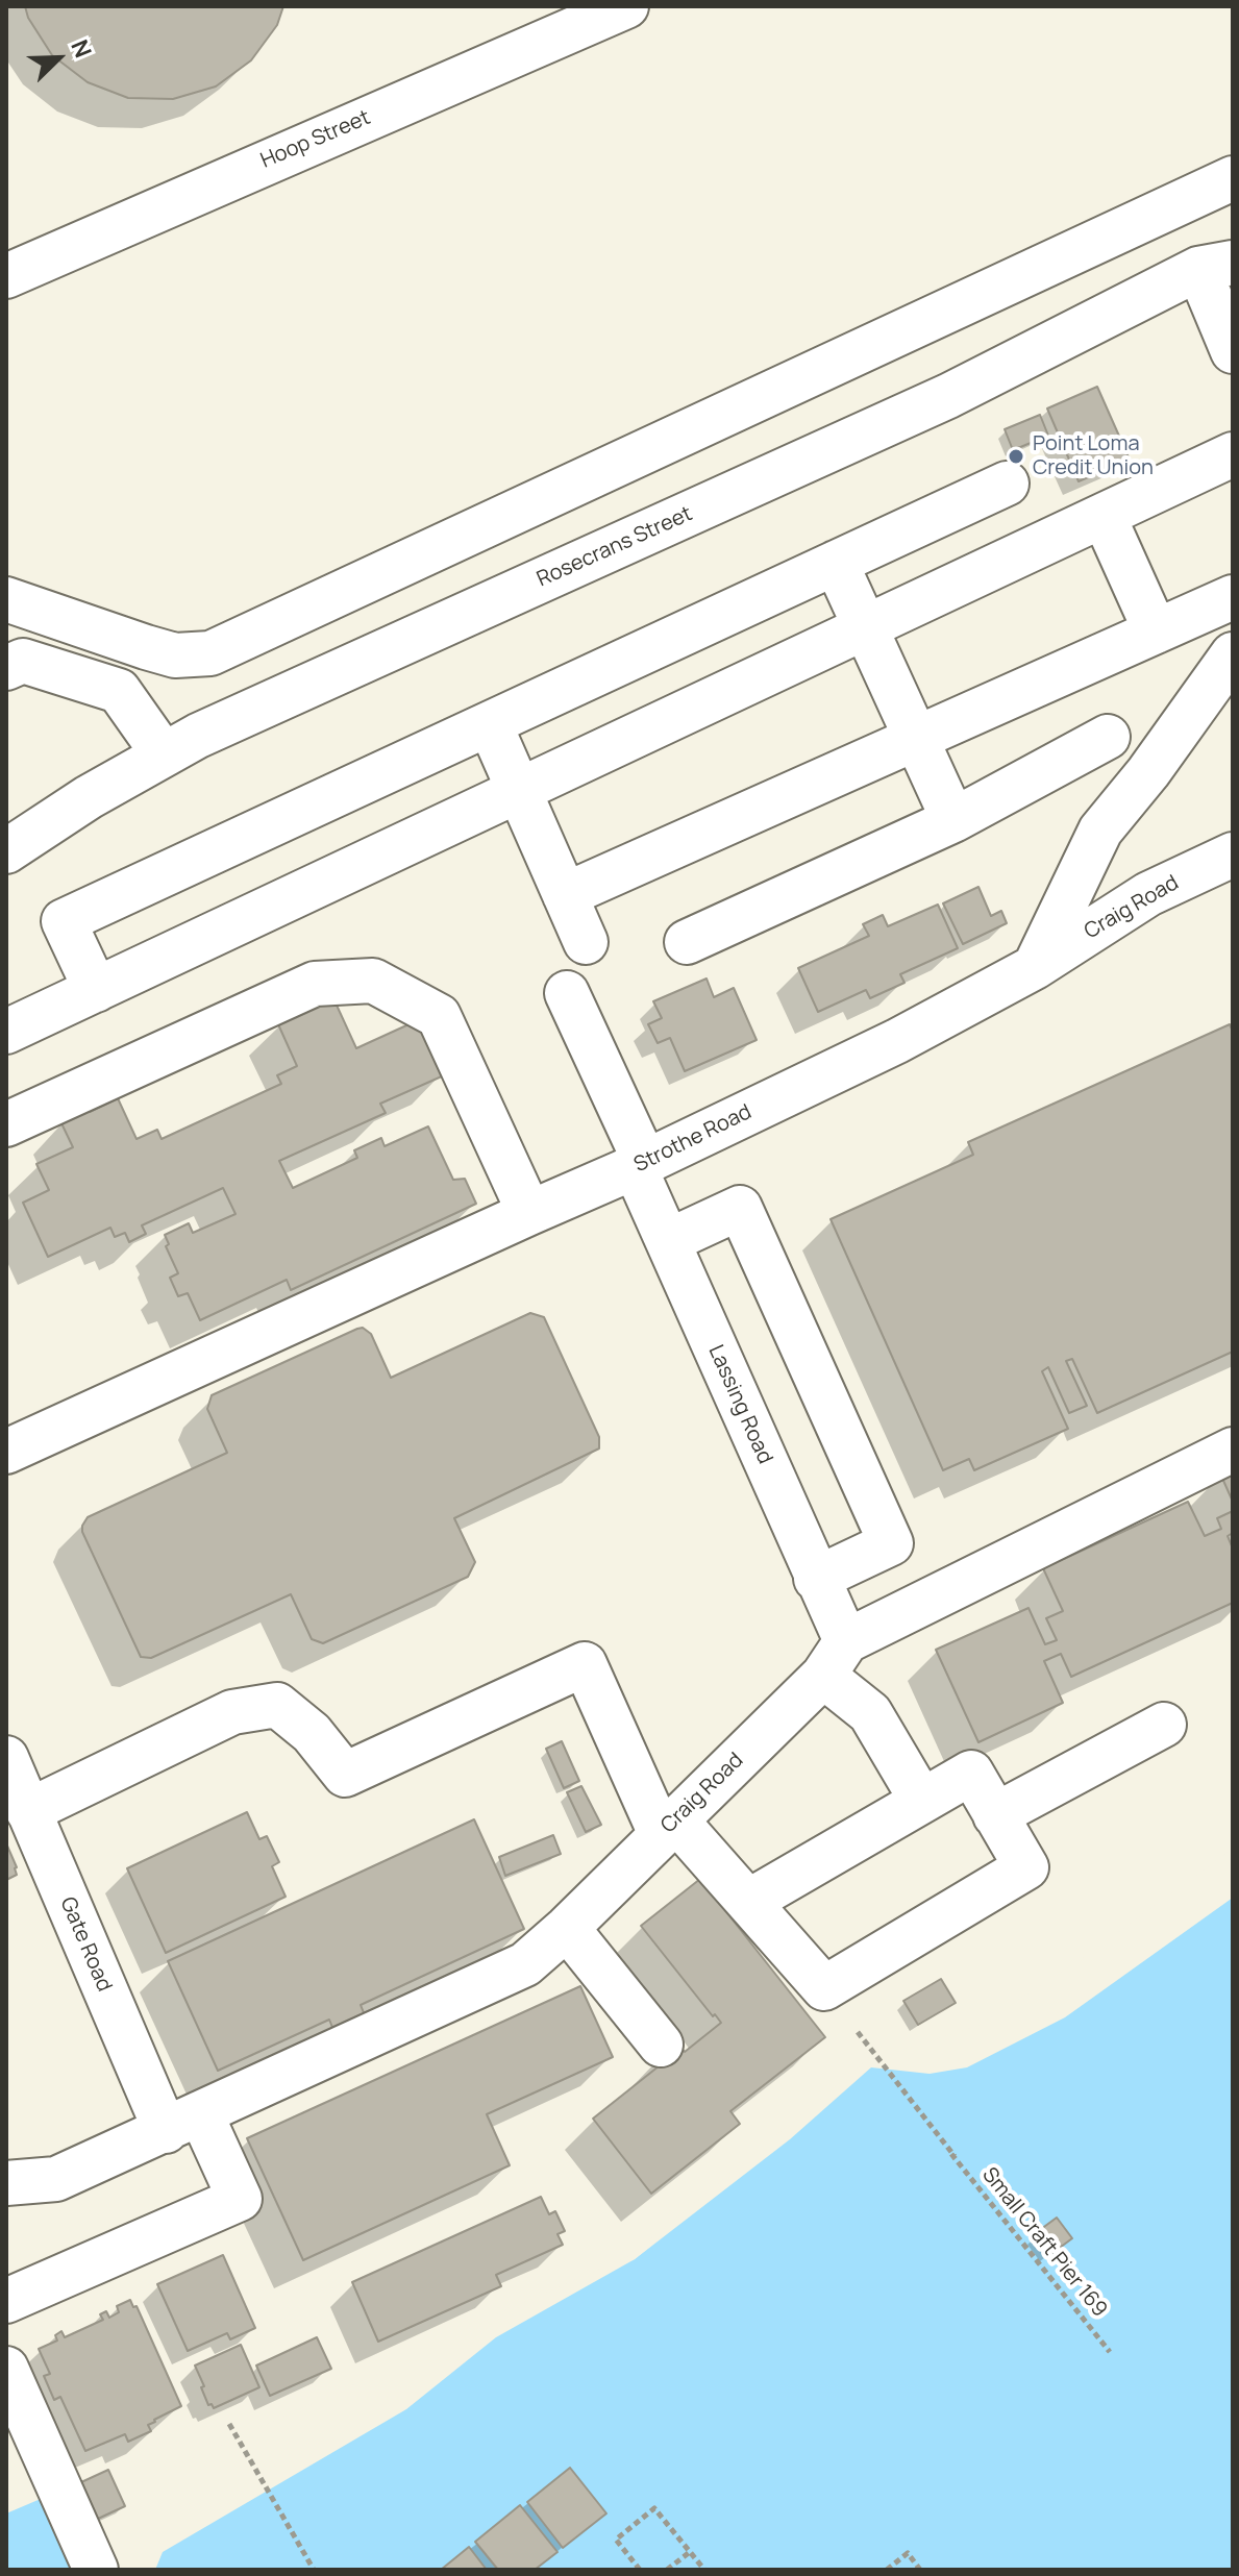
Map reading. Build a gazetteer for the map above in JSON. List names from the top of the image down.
{
  "streets": {
    "street": [
      "Hoop Street",
      "Rosecrans Street",
      "Craig Road",
      "Strothe Road",
      "Lassing Road",
      "Gate Road"
    ],
    "path": ["Small Craft Pier 169"]
  },
  "crossings": [
    ["Craig Road", "Strothe Road"],
    ["Craig Road", "Lassing Road"],
    ["Craig Road", "Gate Road"],
    ["Strothe Road", "Lassing Road"]
  ],
  "places": ["Point Loma Credit Union"],
  "north": "top right"
}
